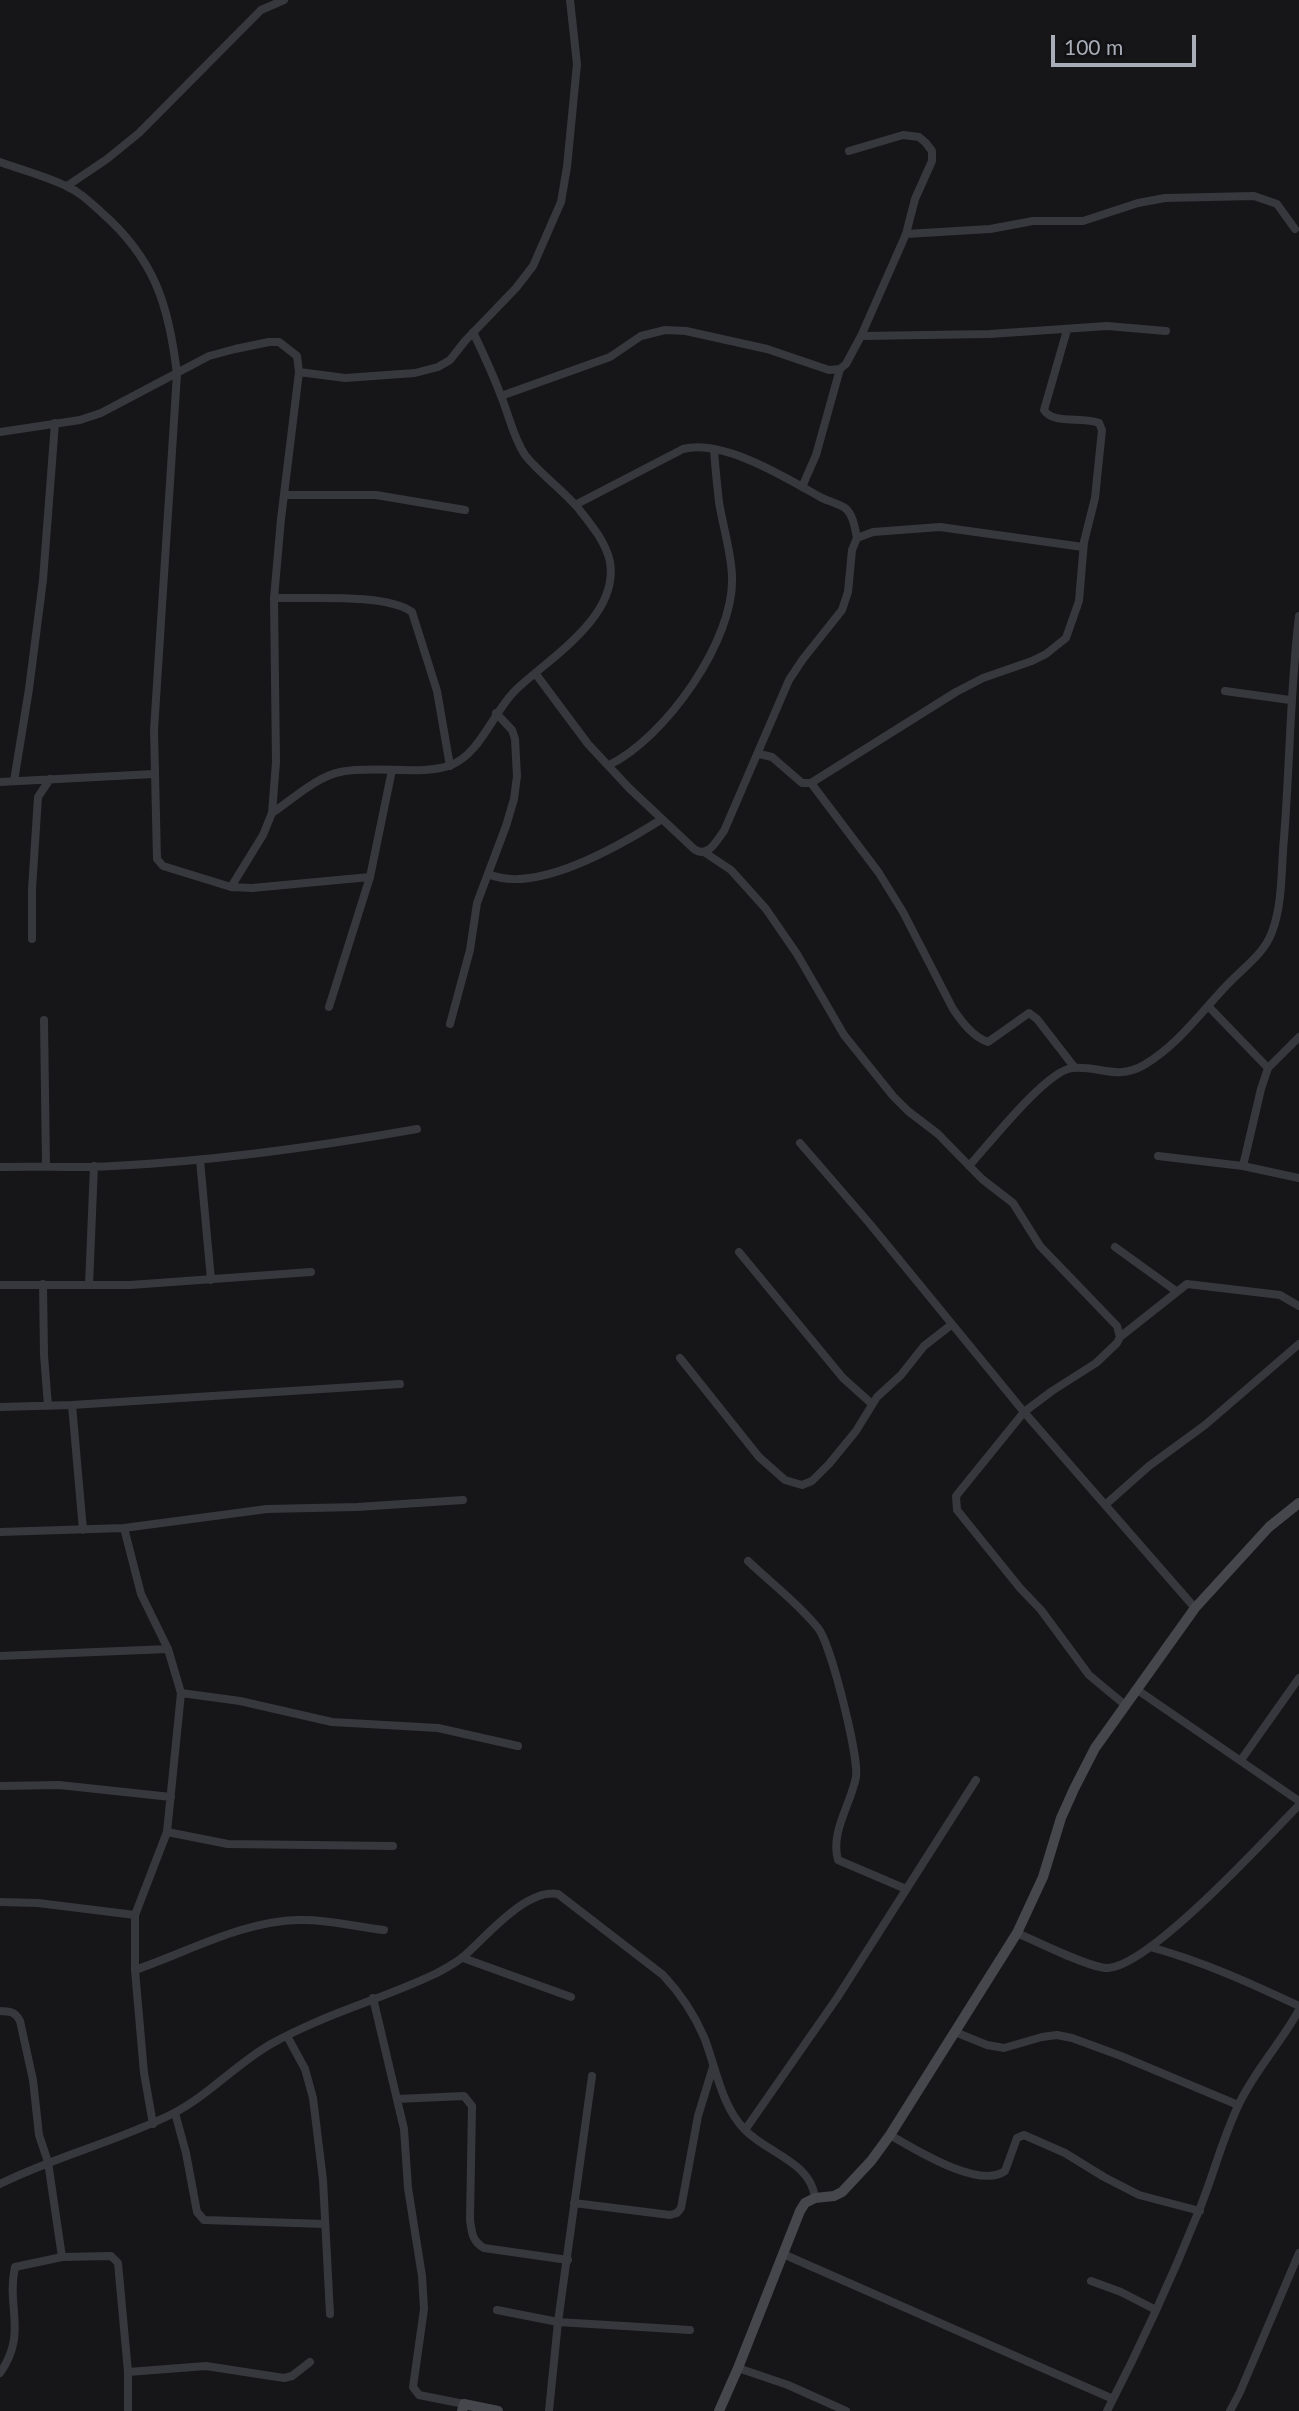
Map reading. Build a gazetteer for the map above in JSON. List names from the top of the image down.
{
  "scale_bar": "100 m"
}
